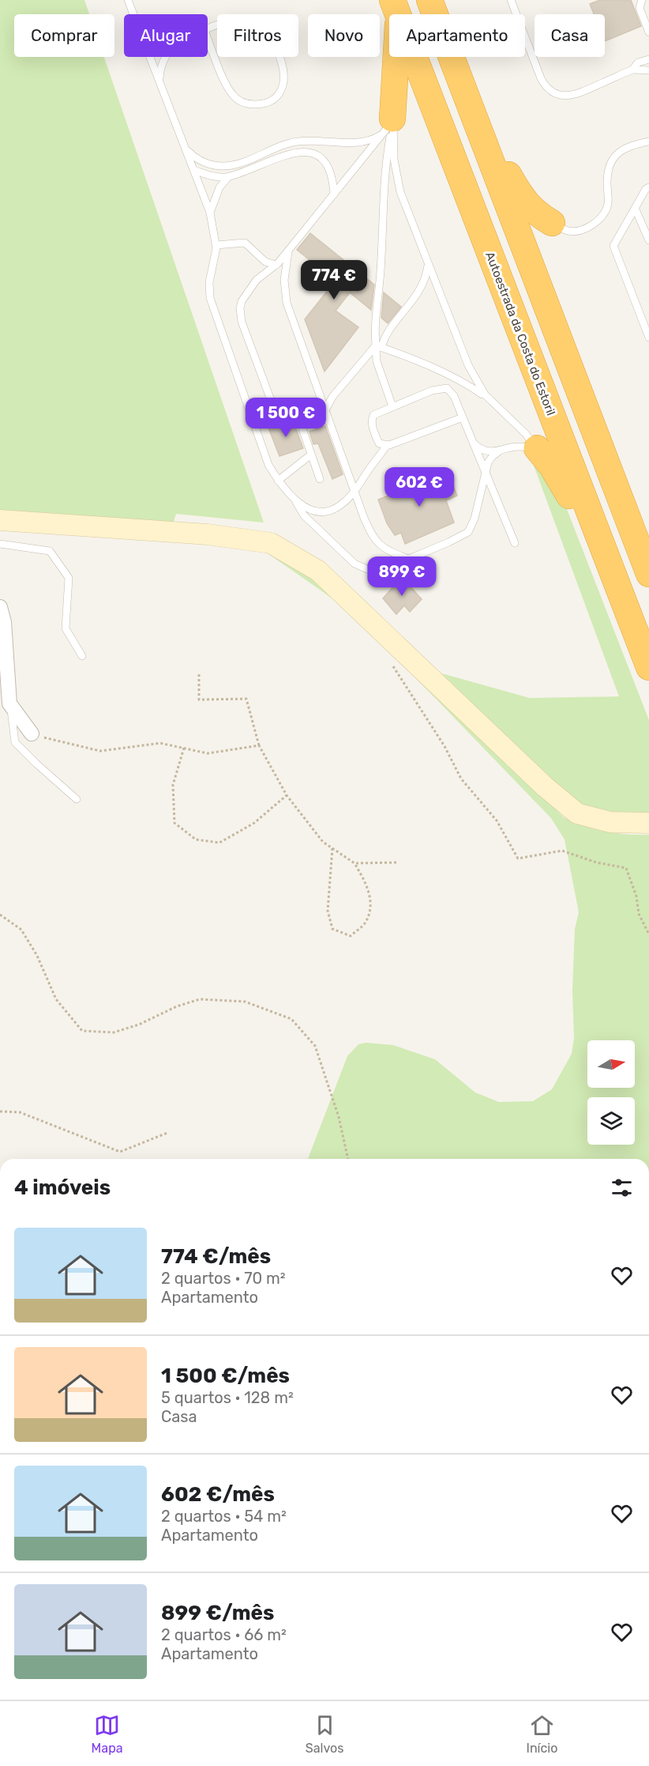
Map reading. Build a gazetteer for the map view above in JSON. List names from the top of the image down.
{
  "streets": {
    "highway": ["Autoestrada da Costa do Estoril"]
  },
  "north": "right",
  "page": {
    "chip": [
      "Comprar",
      "Alugar",
      "Filtros",
      "Novo",
      "Apartamento",
      "Casa"
    ],
    "price": [
      "774 €",
      "1 500 €",
      "602 €",
      "899 €"
    ],
    "heading": "4 imóveis",
    "list": [
      {
        "name": "774 €/mês",
        "note": "2 quartos · 70 m² · Apartamento"
      },
      {
        "name": "1 500 €/mês",
        "note": "5 quartos · 128 m² · Casa"
      },
      {
        "name": "602 €/mês",
        "note": "2 quartos · 54 m² · Apartamento"
      },
      {
        "name": "899 €/mês",
        "note": "2 quartos · 66 m² · Apartamento"
      }
    ],
    "tabs": ["Mapa", "Salvos", "Início"]
  }
}
